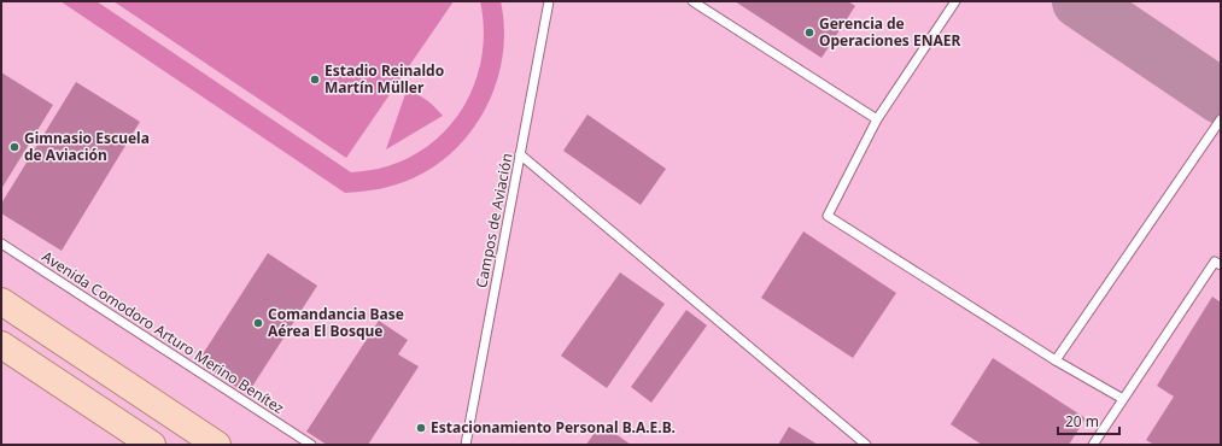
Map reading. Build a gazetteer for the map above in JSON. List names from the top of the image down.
{
  "streets": {
    "lane": ["Campos de Aviación", "Avenida Comodoro Arturo Merino Benítez"]
  },
  "places": [
    "Gerencia de Operaciones ENAER",
    "Estadio Reinaldo Martín Müller",
    "Gimnasio Escuela de Aviación",
    "Comandancia Base Aérea El Bosque",
    "Estacionamiento Personal B.A.E.B."
  ],
  "scale_bar": "20 m"
}
